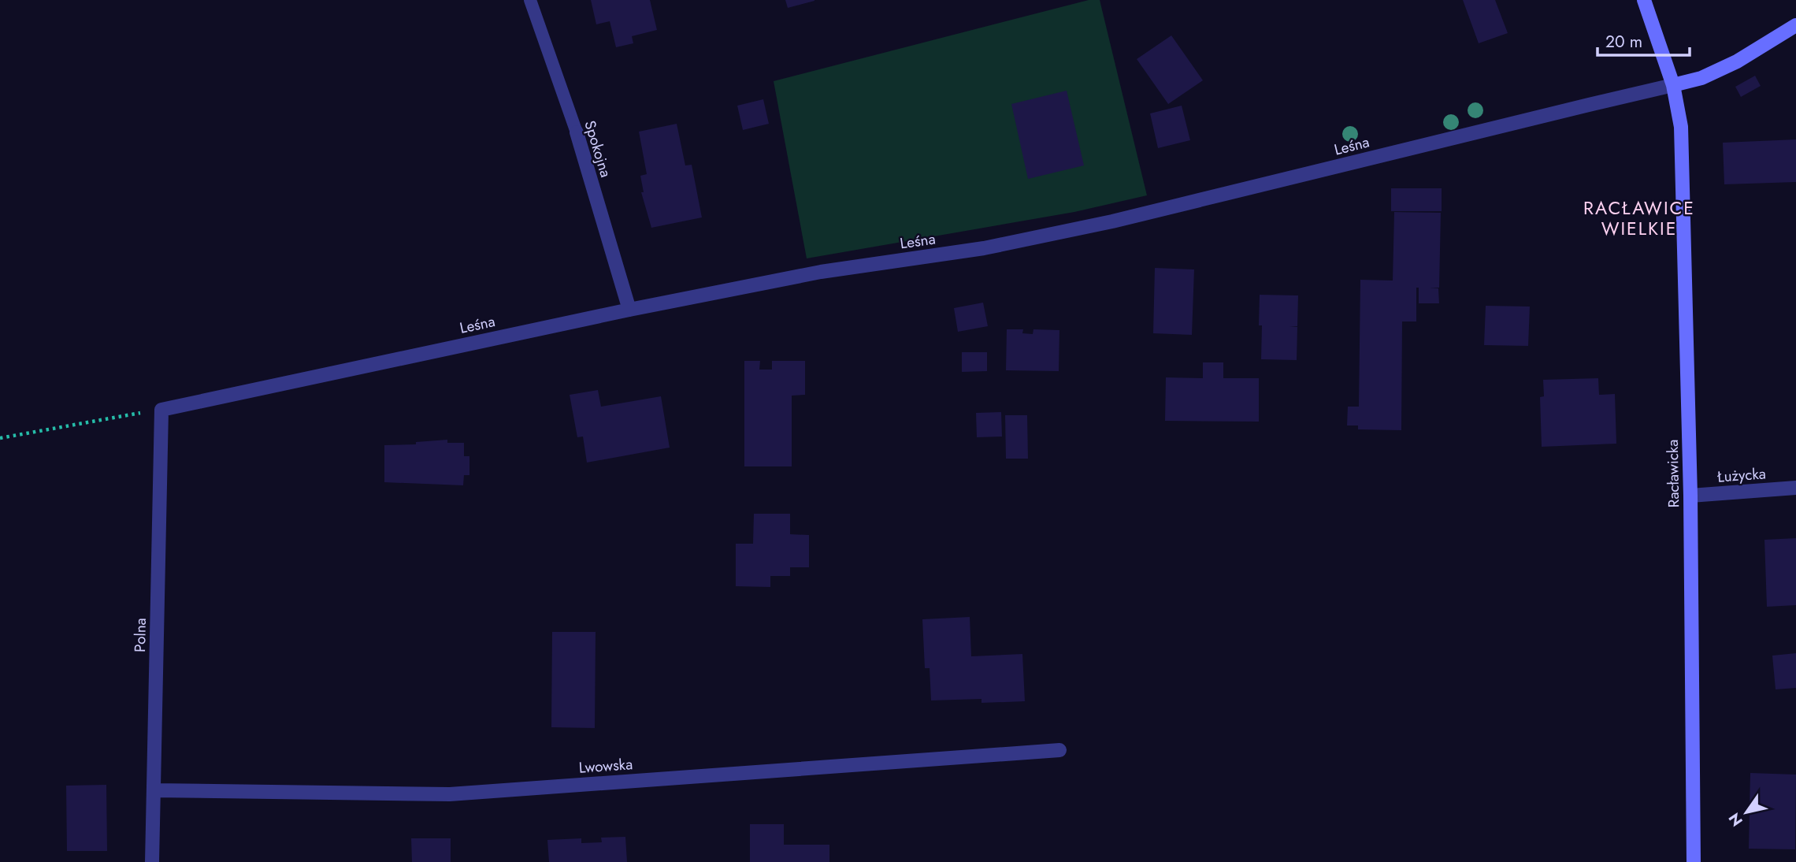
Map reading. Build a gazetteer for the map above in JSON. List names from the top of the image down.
{
  "streets": {
    "street": [
      "Leśna",
      "Spokojna",
      "Racławicka",
      "Łużycka",
      "Polna",
      "Lwowska"
    ]
  },
  "crossings": [
    ["Leśna", "Spokojna"],
    ["Leśna", "Racławicka"],
    ["Leśna", "Polna"],
    ["Racławicka", "Łużycka"],
    ["Polna", "Lwowska"]
  ],
  "districts": ["RACŁAWICE WIELKIE"],
  "scale_bar": "20 m",
  "north": "bottom left"
}
